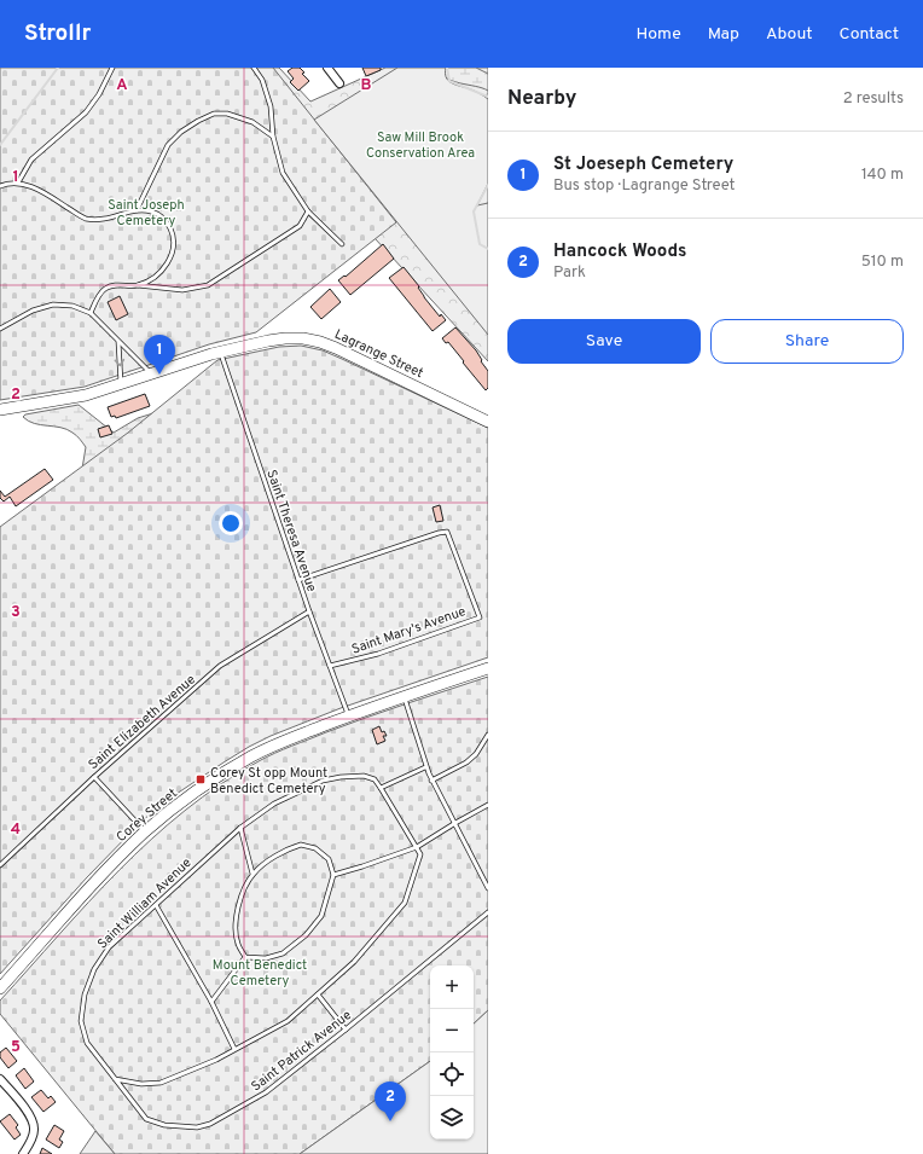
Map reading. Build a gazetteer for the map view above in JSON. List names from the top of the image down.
{
  "streets": {
    "street": ["Lagrange Street", "Corey Street"],
    "lane": [
      "Saint Theresa Avenue",
      "Saint Mary's Avenue",
      "Saint Elizabeth Avenue",
      "Saint William Avenue",
      "Saint Patrick Avenue"
    ]
  },
  "crossings": [
    ["Lagrange Street", "Saint Theresa Avenue"],
    ["Saint Theresa Avenue", "Saint Mary's Avenue"],
    ["Saint Theresa Avenue", "Saint Elizabeth Avenue"],
    ["Saint Theresa Avenue", "Corey Street"],
    ["Saint William Avenue", "Saint Patrick Avenue"]
  ],
  "parks": ["Saw Mill Brook Conservation Area", "Saint Joseph Cemetery", "Mount Benedict Cemetery"],
  "places": {
    "transit": ["Corey St opp Mount Benedict Cemetery"]
  },
  "page": {
    "header": "Strollr",
    "nav": [
      "Home",
      "Map",
      "About",
      "Contact"
    ],
    "heading": ["Nearby", "2 results"],
    "list": [
      {
        "mark": "1",
        "name": "St Joeseph Cemetery",
        "note": "Bus stop · Lagrange Street",
        "value": "140 m"
      },
      {
        "mark": "2",
        "name": "Hancock Woods",
        "note": "Park",
        "value": "510 m"
      }
    ],
    "buttons": ["Save", "Share"],
    "pins": ["1", "2"],
    "map_buttons": ["+", "−"]
  },
  "grid": {
    "columns": ["A", "B"],
    "rows": [
      "1",
      "2",
      "3",
      "4",
      "5"
    ]
  }
}
